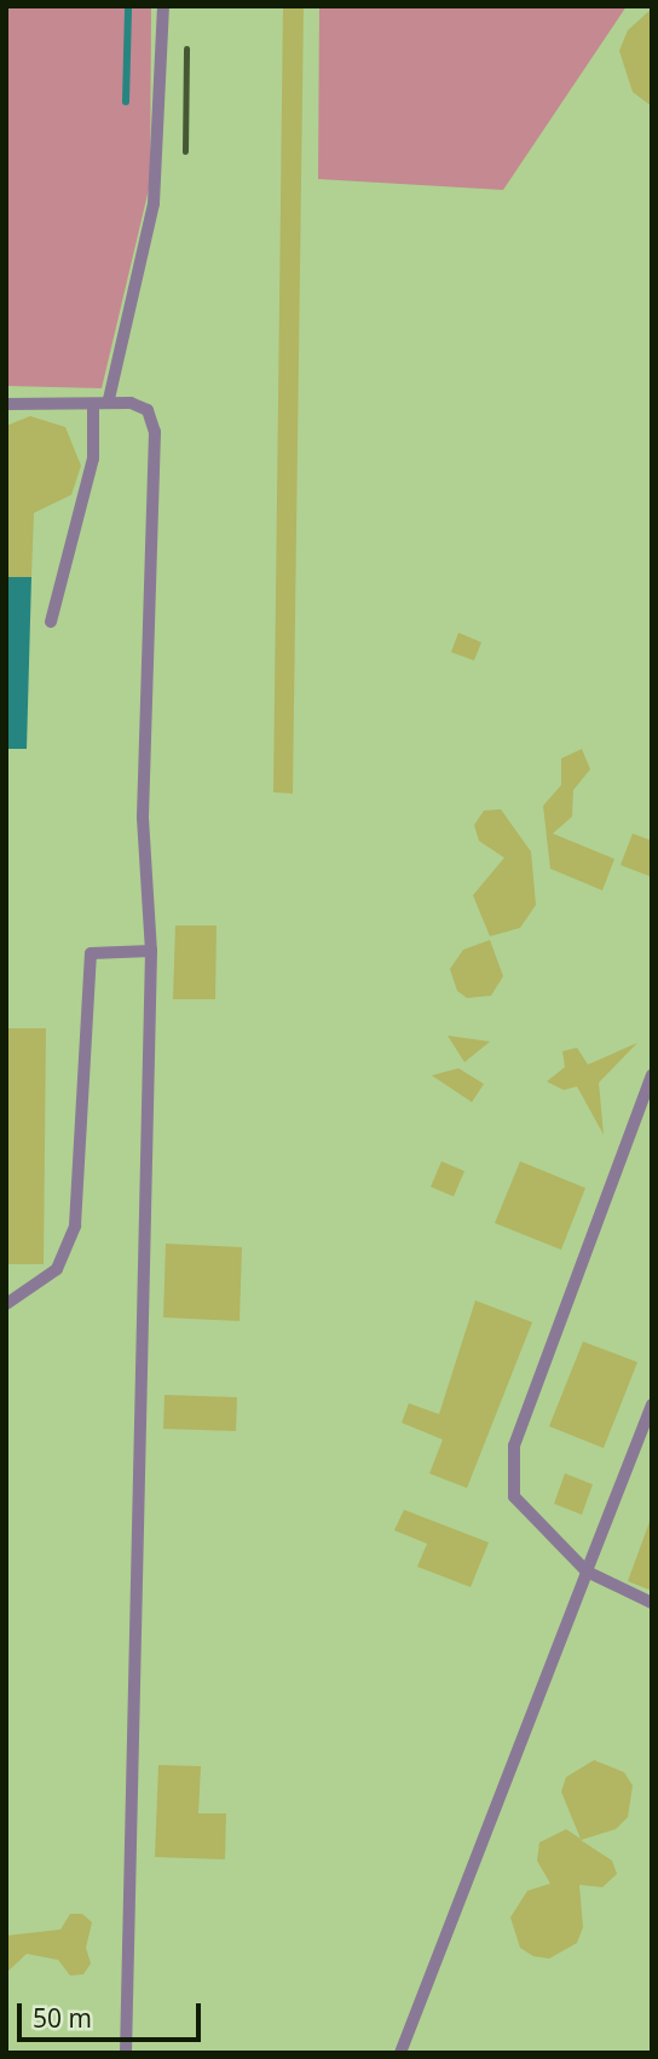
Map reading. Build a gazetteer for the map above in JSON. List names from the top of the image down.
{
  "scale_bar": "50 m"
}
